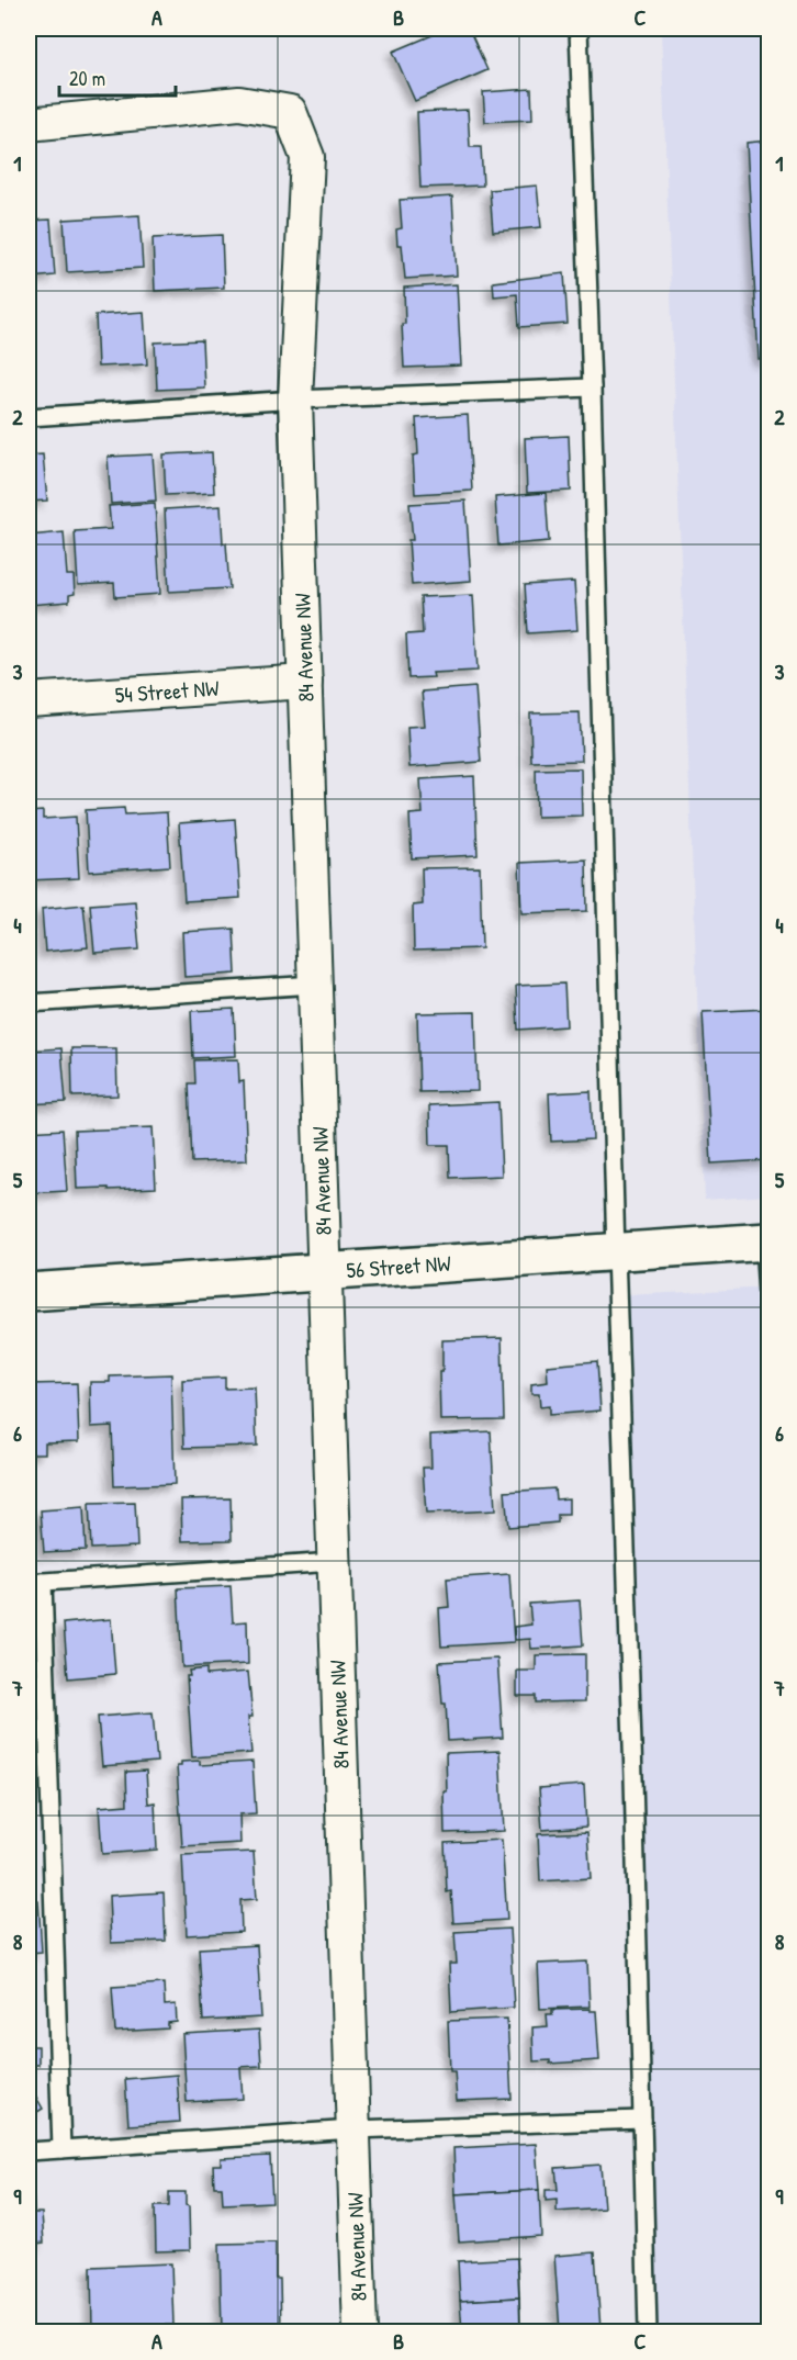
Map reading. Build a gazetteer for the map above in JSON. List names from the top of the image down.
{
  "streets": {
    "street": ["84 Avenue NW", "54 Street NW", "56 Street NW"]
  },
  "crossings": [
    ["84 Avenue NW", "54 Street NW"],
    ["84 Avenue NW", "56 Street NW"]
  ],
  "scale_bar": "20 m",
  "grid": {
    "columns": ["A", "B", "C"],
    "rows": [
      "1",
      "2",
      "3",
      "4",
      "5",
      "6",
      "7",
      "8",
      "9"
    ]
  }
}
